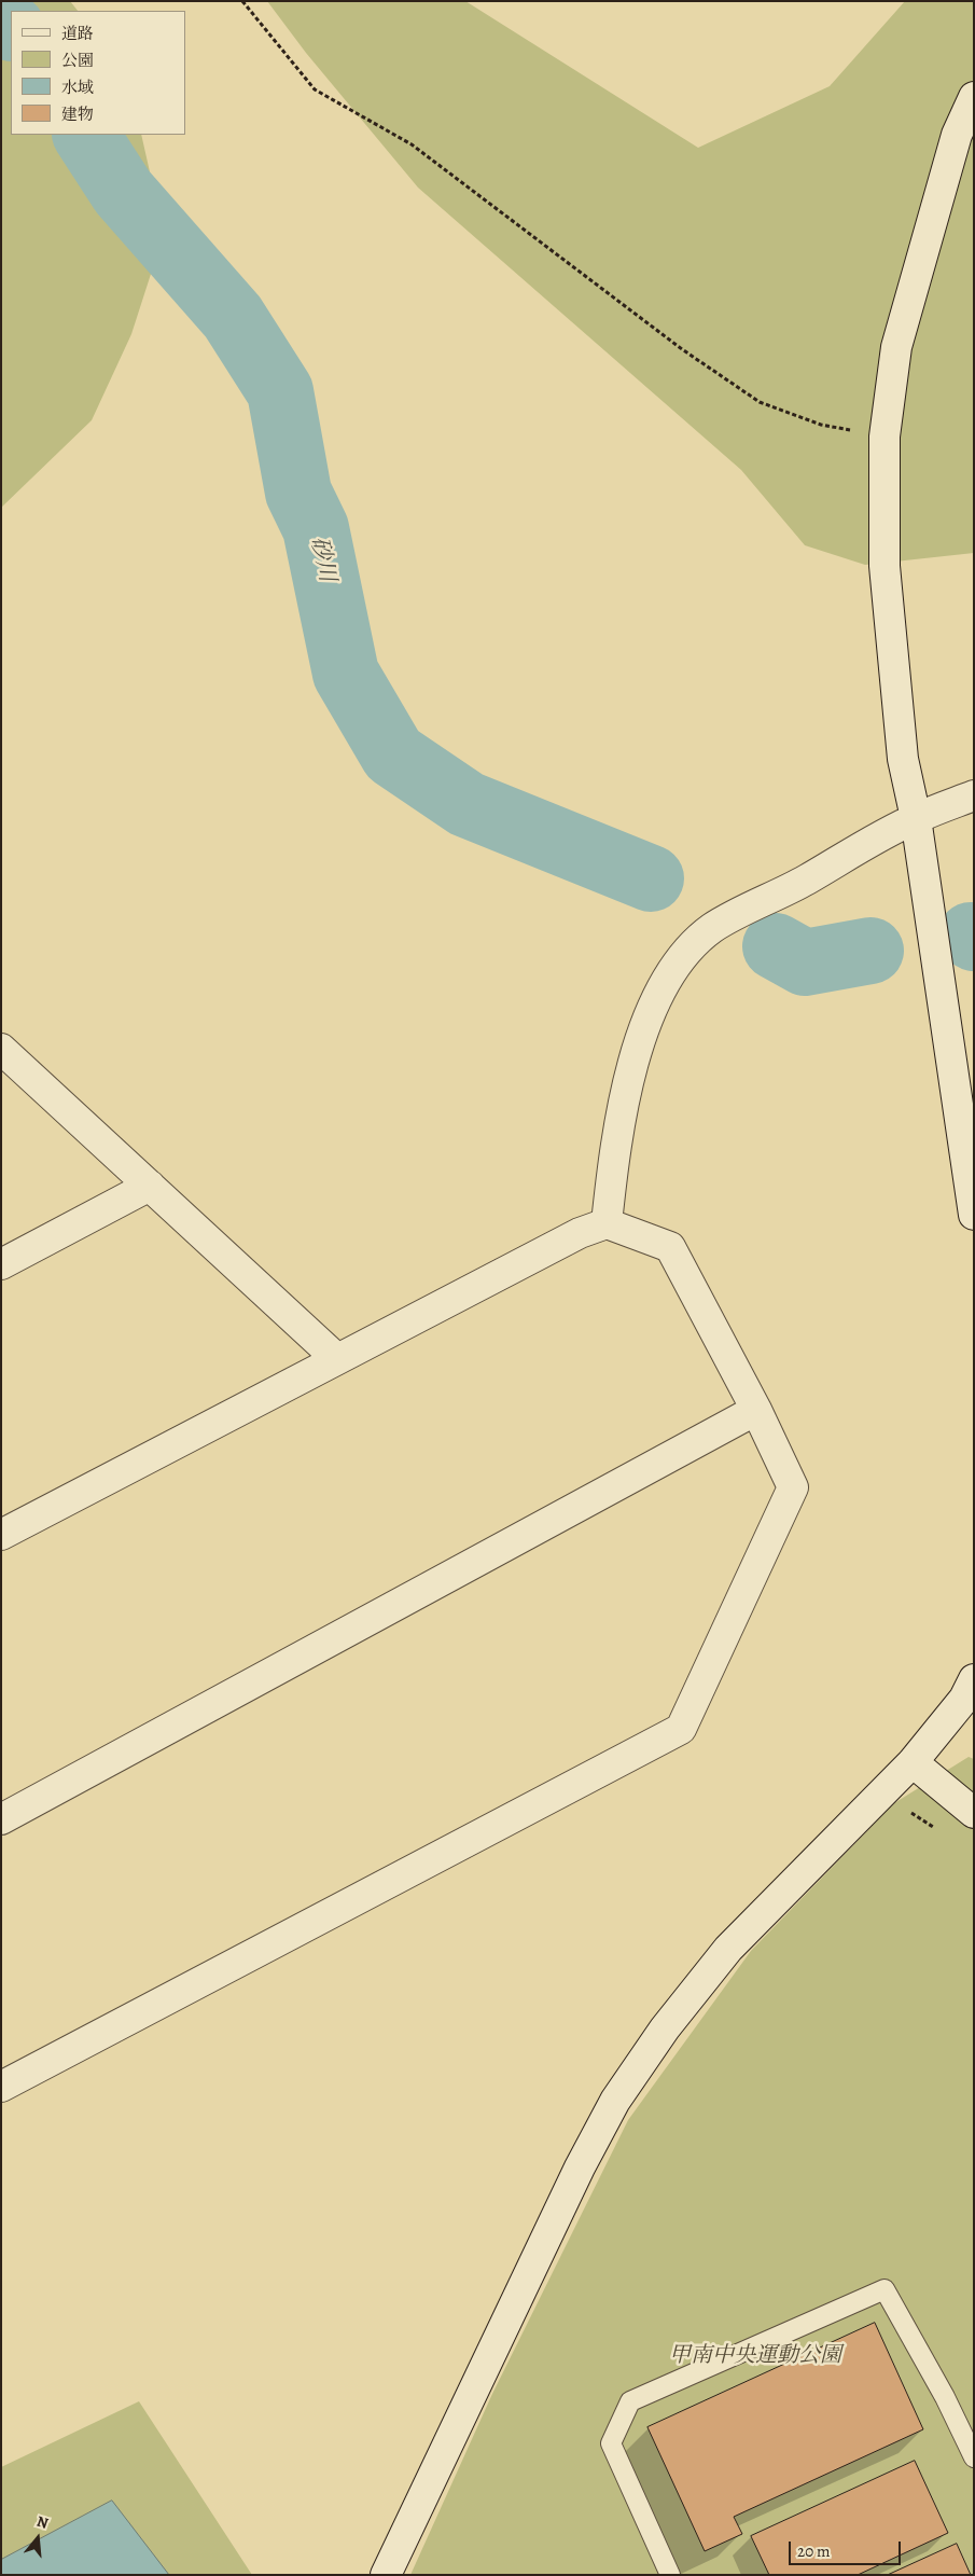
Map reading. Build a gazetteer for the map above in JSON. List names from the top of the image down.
{
  "water": ["砂川"],
  "parks": ["甲南中央運動公園"],
  "legend": [
    "道路",
    "公園",
    "水域",
    "建物"
  ],
  "scale_bar": "20 m",
  "north": "top"
}
